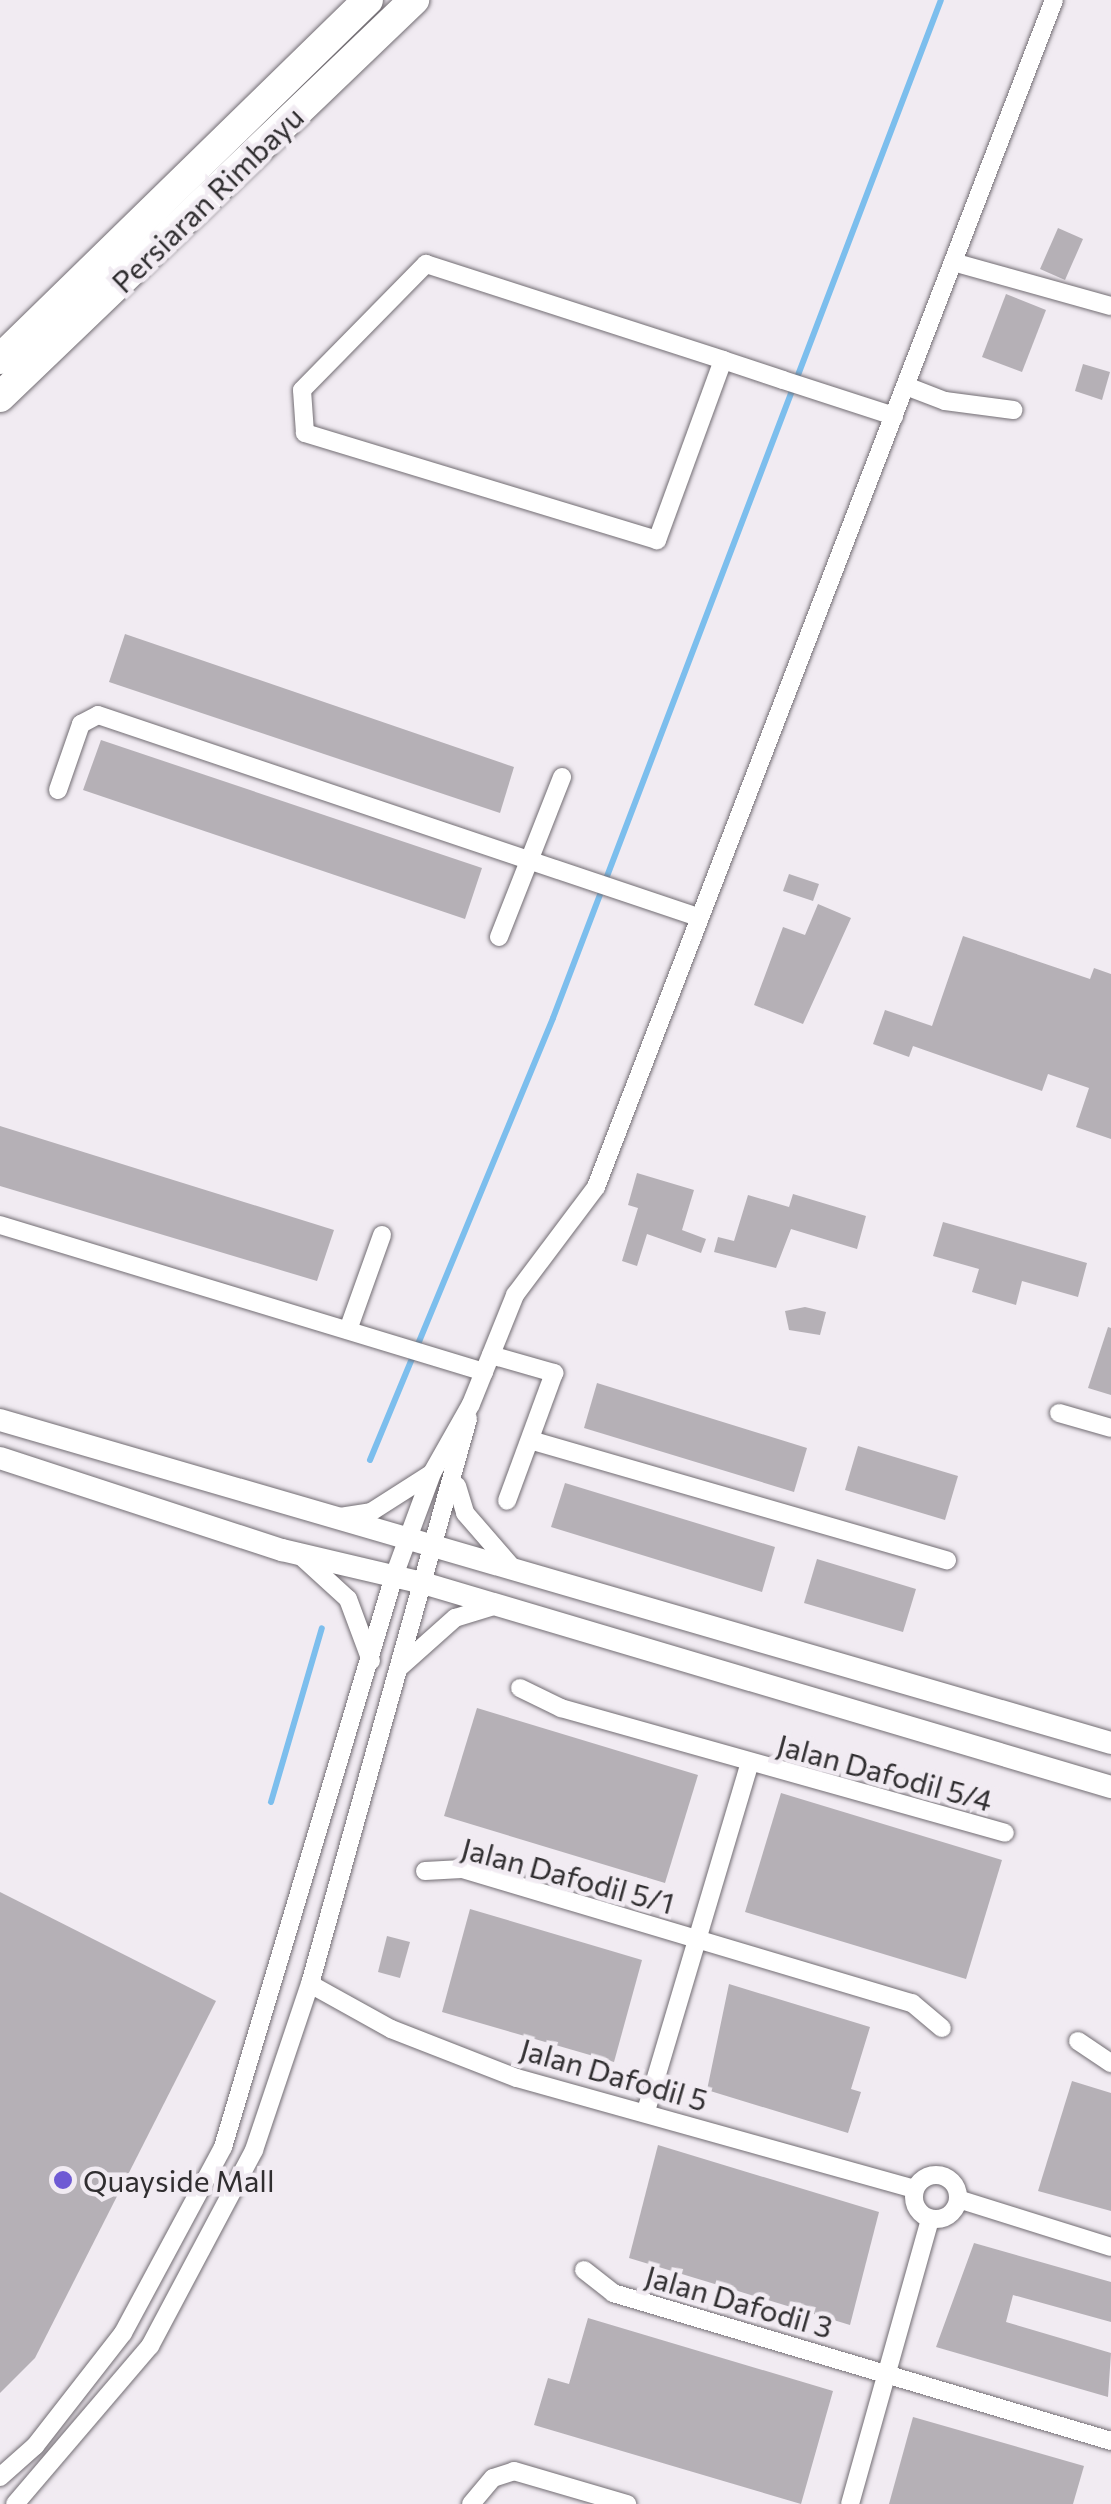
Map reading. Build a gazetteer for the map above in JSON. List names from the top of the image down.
{
  "streets": {
    "main road": ["Persiaran Rimbayu"],
    "street": [
      "Jalan Dafodil 5/4",
      "Jalan Dafodil 5/1",
      "Jalan Dafodil 5",
      "Jalan Dafodil 3"
    ]
  },
  "places": ["Quayside Mall"]
}
